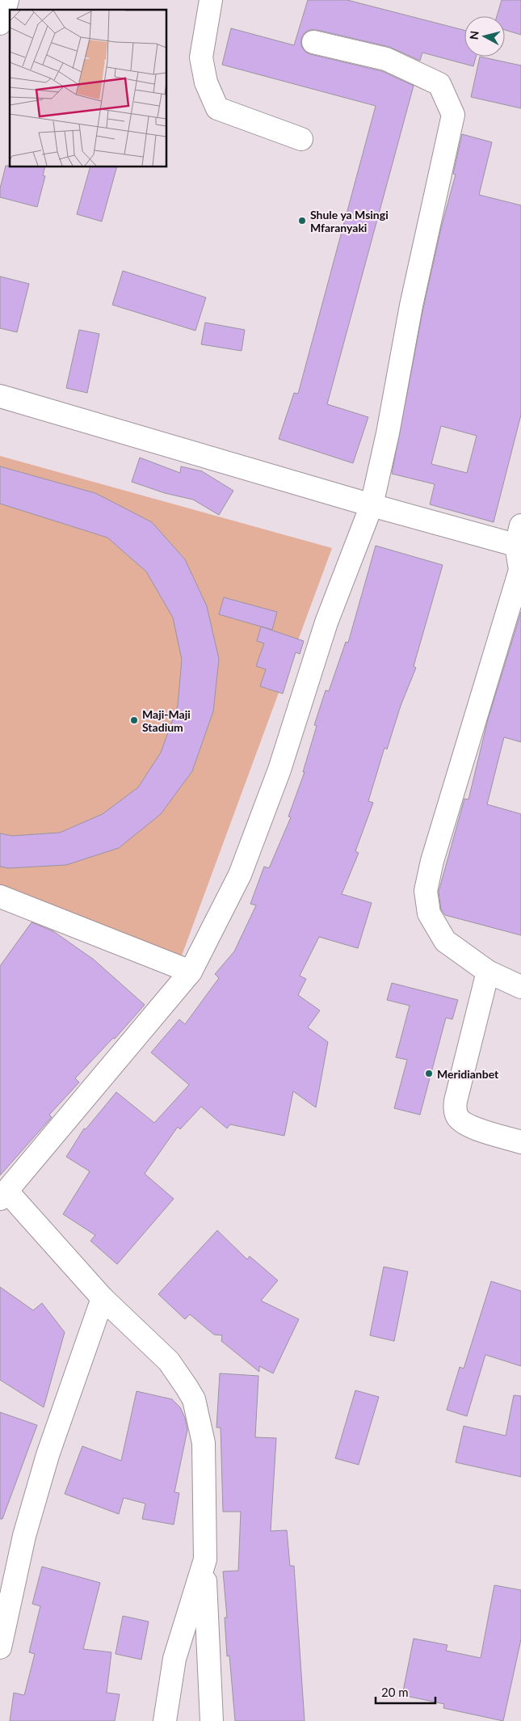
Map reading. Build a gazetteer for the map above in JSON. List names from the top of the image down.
{
  "places": ["Shule ya Msingi Mfaranyaki", "Maji-Maji Stadium", "Meridianbet"],
  "scale_bar": "20 m",
  "north": "left"
}
